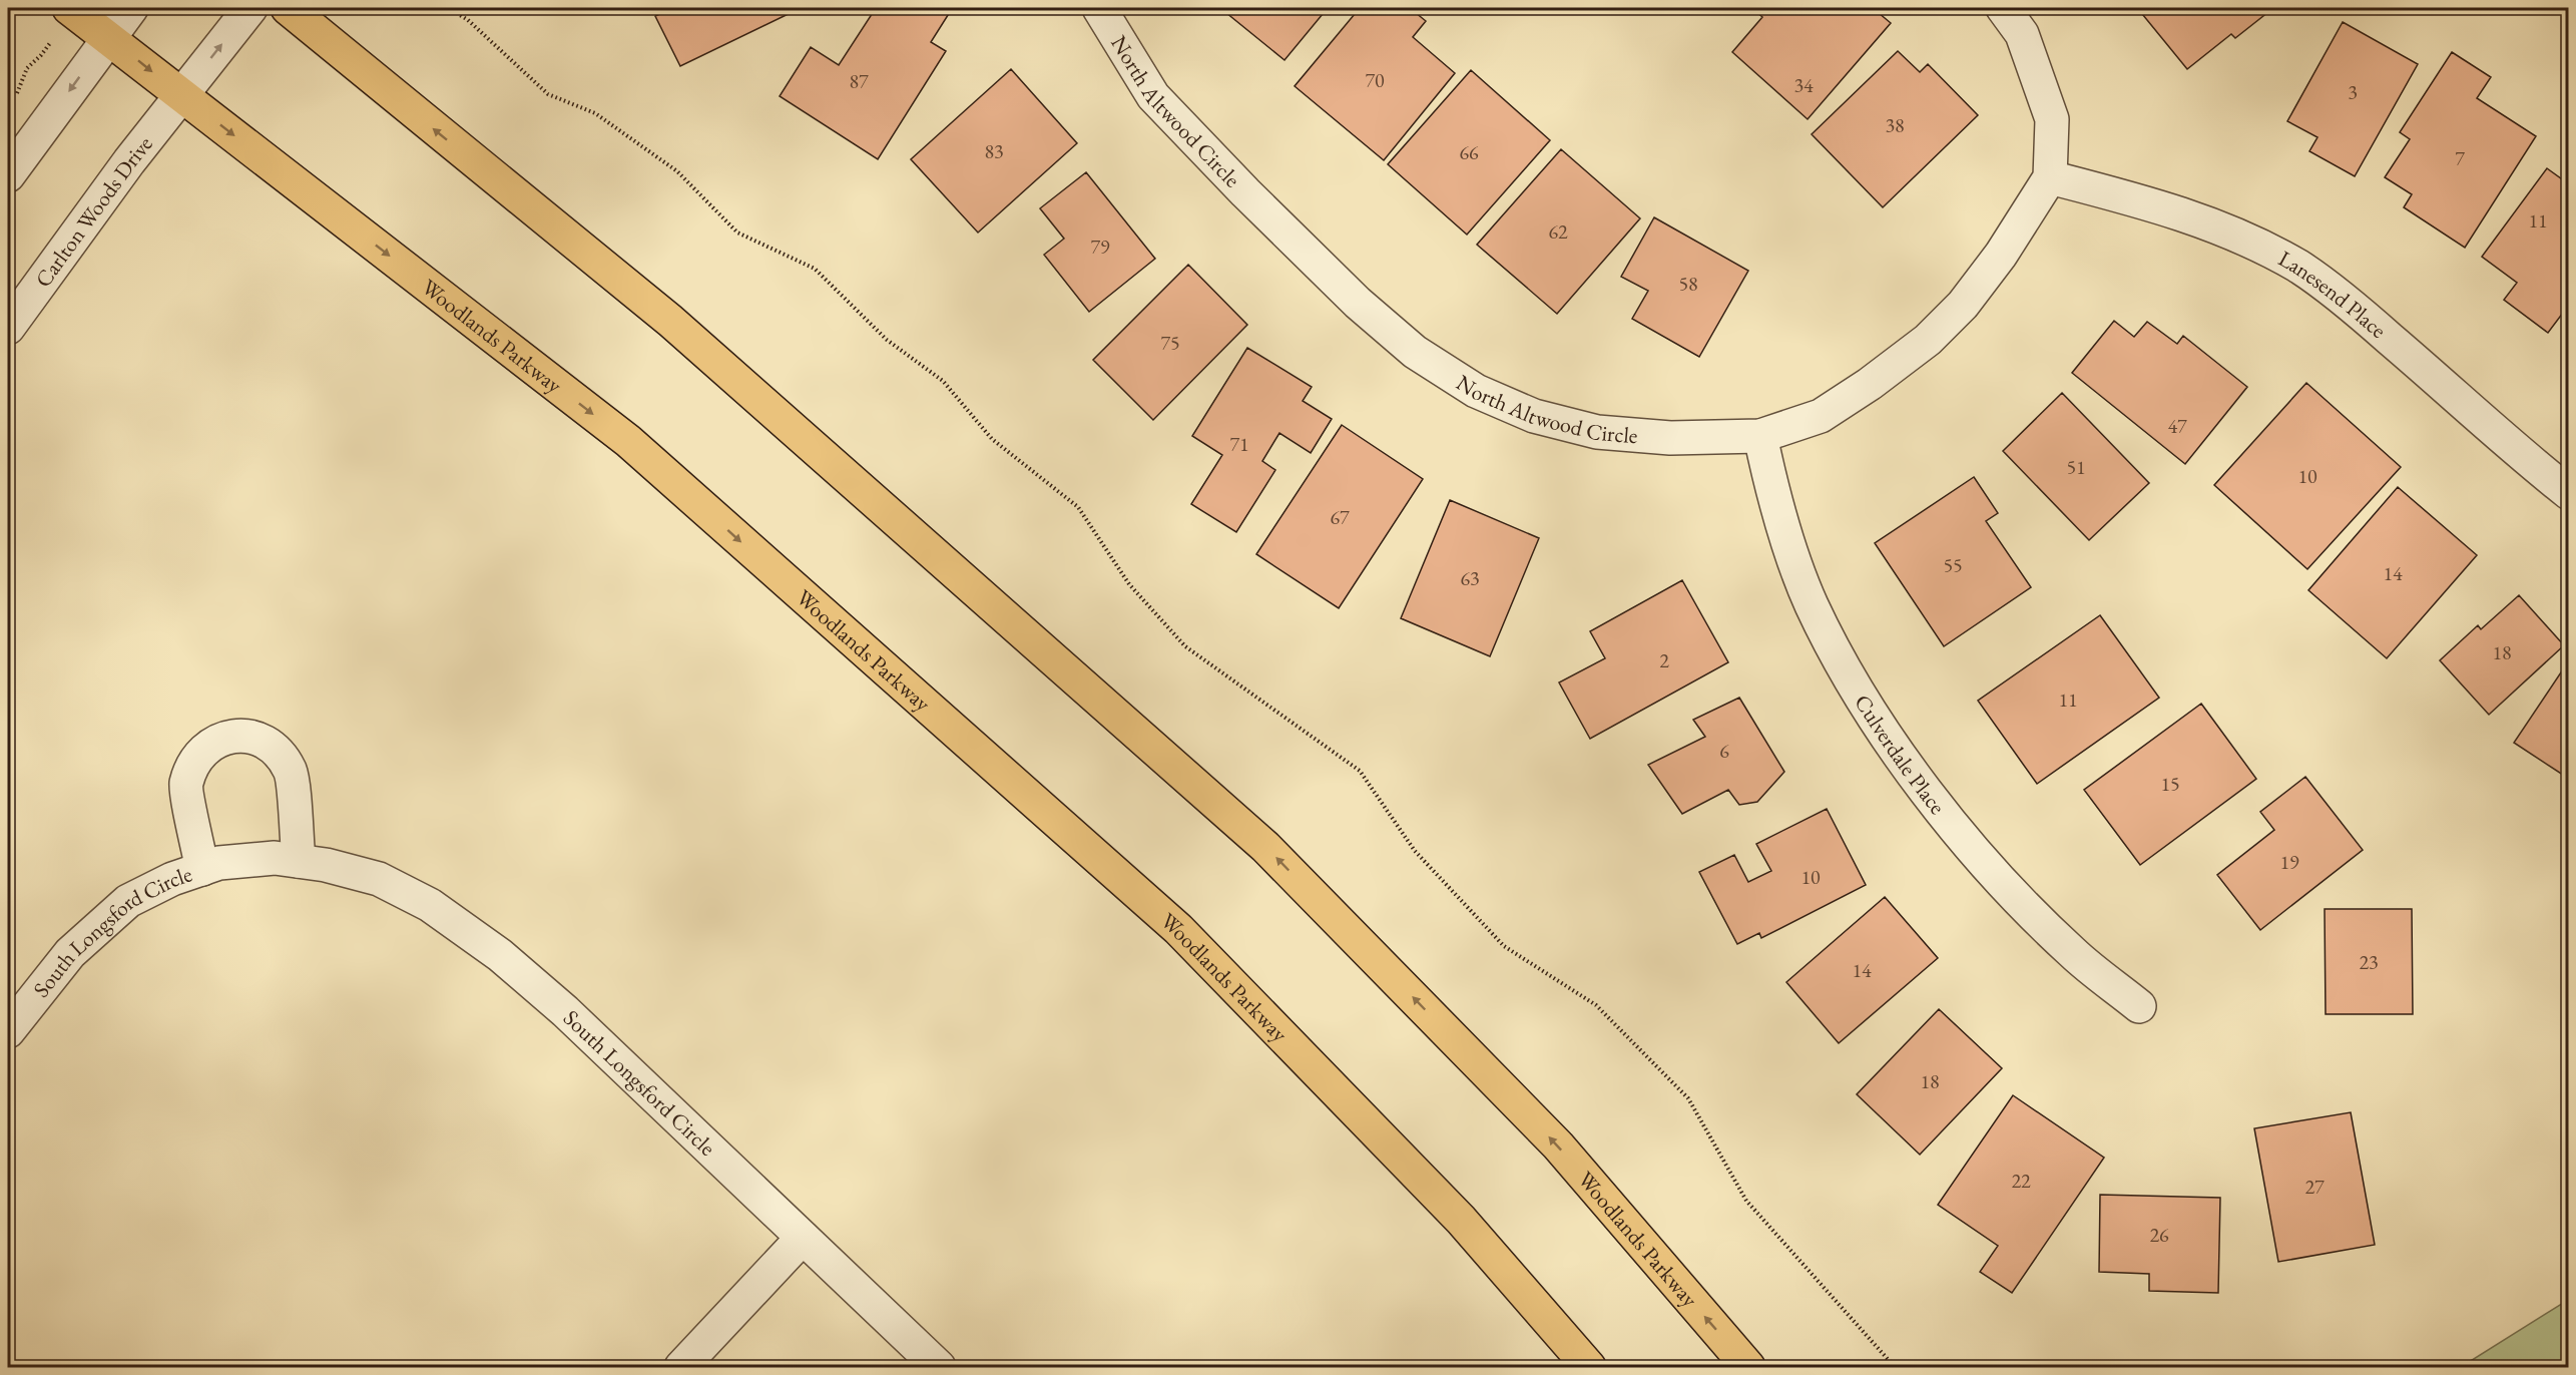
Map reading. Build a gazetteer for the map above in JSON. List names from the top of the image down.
{
  "streets": {
    "main road": ["Woodlands Parkway"],
    "street": [
      "North Altwood Circle",
      "Carlton Woods Drive",
      "Lanesend Place",
      "Culverdale Place",
      "South Longsford Circle"
    ]
  },
  "crossings": [
    ["North Altwood Circle", "Lanesend Place"],
    ["North Altwood Circle", "Culverdale Place"],
    ["Carlton Woods Drive", "Woodlands Parkway"]
  ],
  "house_numbers": [
    "70",
    "87",
    "34",
    "3",
    "38",
    "83",
    "66",
    "7",
    "11",
    "62",
    "79",
    "58",
    "75",
    "47",
    "71",
    "51",
    "10",
    "67",
    "55",
    "14",
    "63",
    "18",
    "2",
    "11",
    "6",
    "15",
    "19",
    "10",
    "23",
    "14",
    "18",
    "22",
    "27",
    "26"
  ]
}
